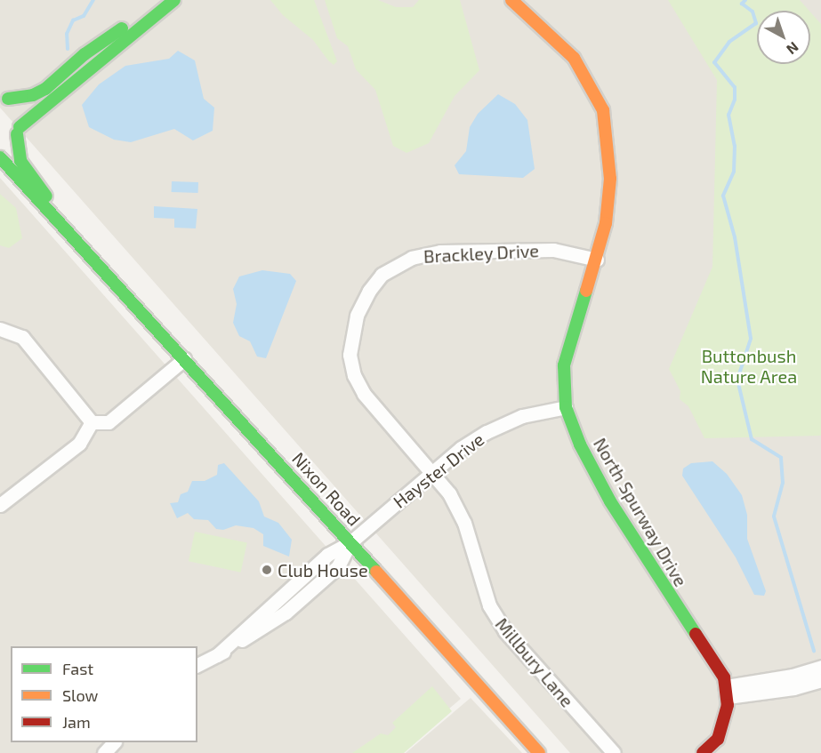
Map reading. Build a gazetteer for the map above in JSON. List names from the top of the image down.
{
  "streets": {
    "main road": ["Nixon Road", "North Spurway Drive"],
    "street": ["Brackley Drive", "Hayster Drive", "Millbury Lane"]
  },
  "crossings": [
    ["Brackley Drive", "Hayster Drive"],
    ["Brackley Drive", "North Spurway Drive"],
    ["Brackley Drive", "Millbury Lane"],
    ["Hayster Drive", "Nixon Road"],
    ["Hayster Drive", "North Spurway Drive"],
    ["Hayster Drive", "Millbury Lane"]
  ],
  "parks": ["Buttonbush Nature Area"],
  "places": ["Club House"],
  "legend": ["Fast", "Slow", "Jam"],
  "north": "bottom right"
}
